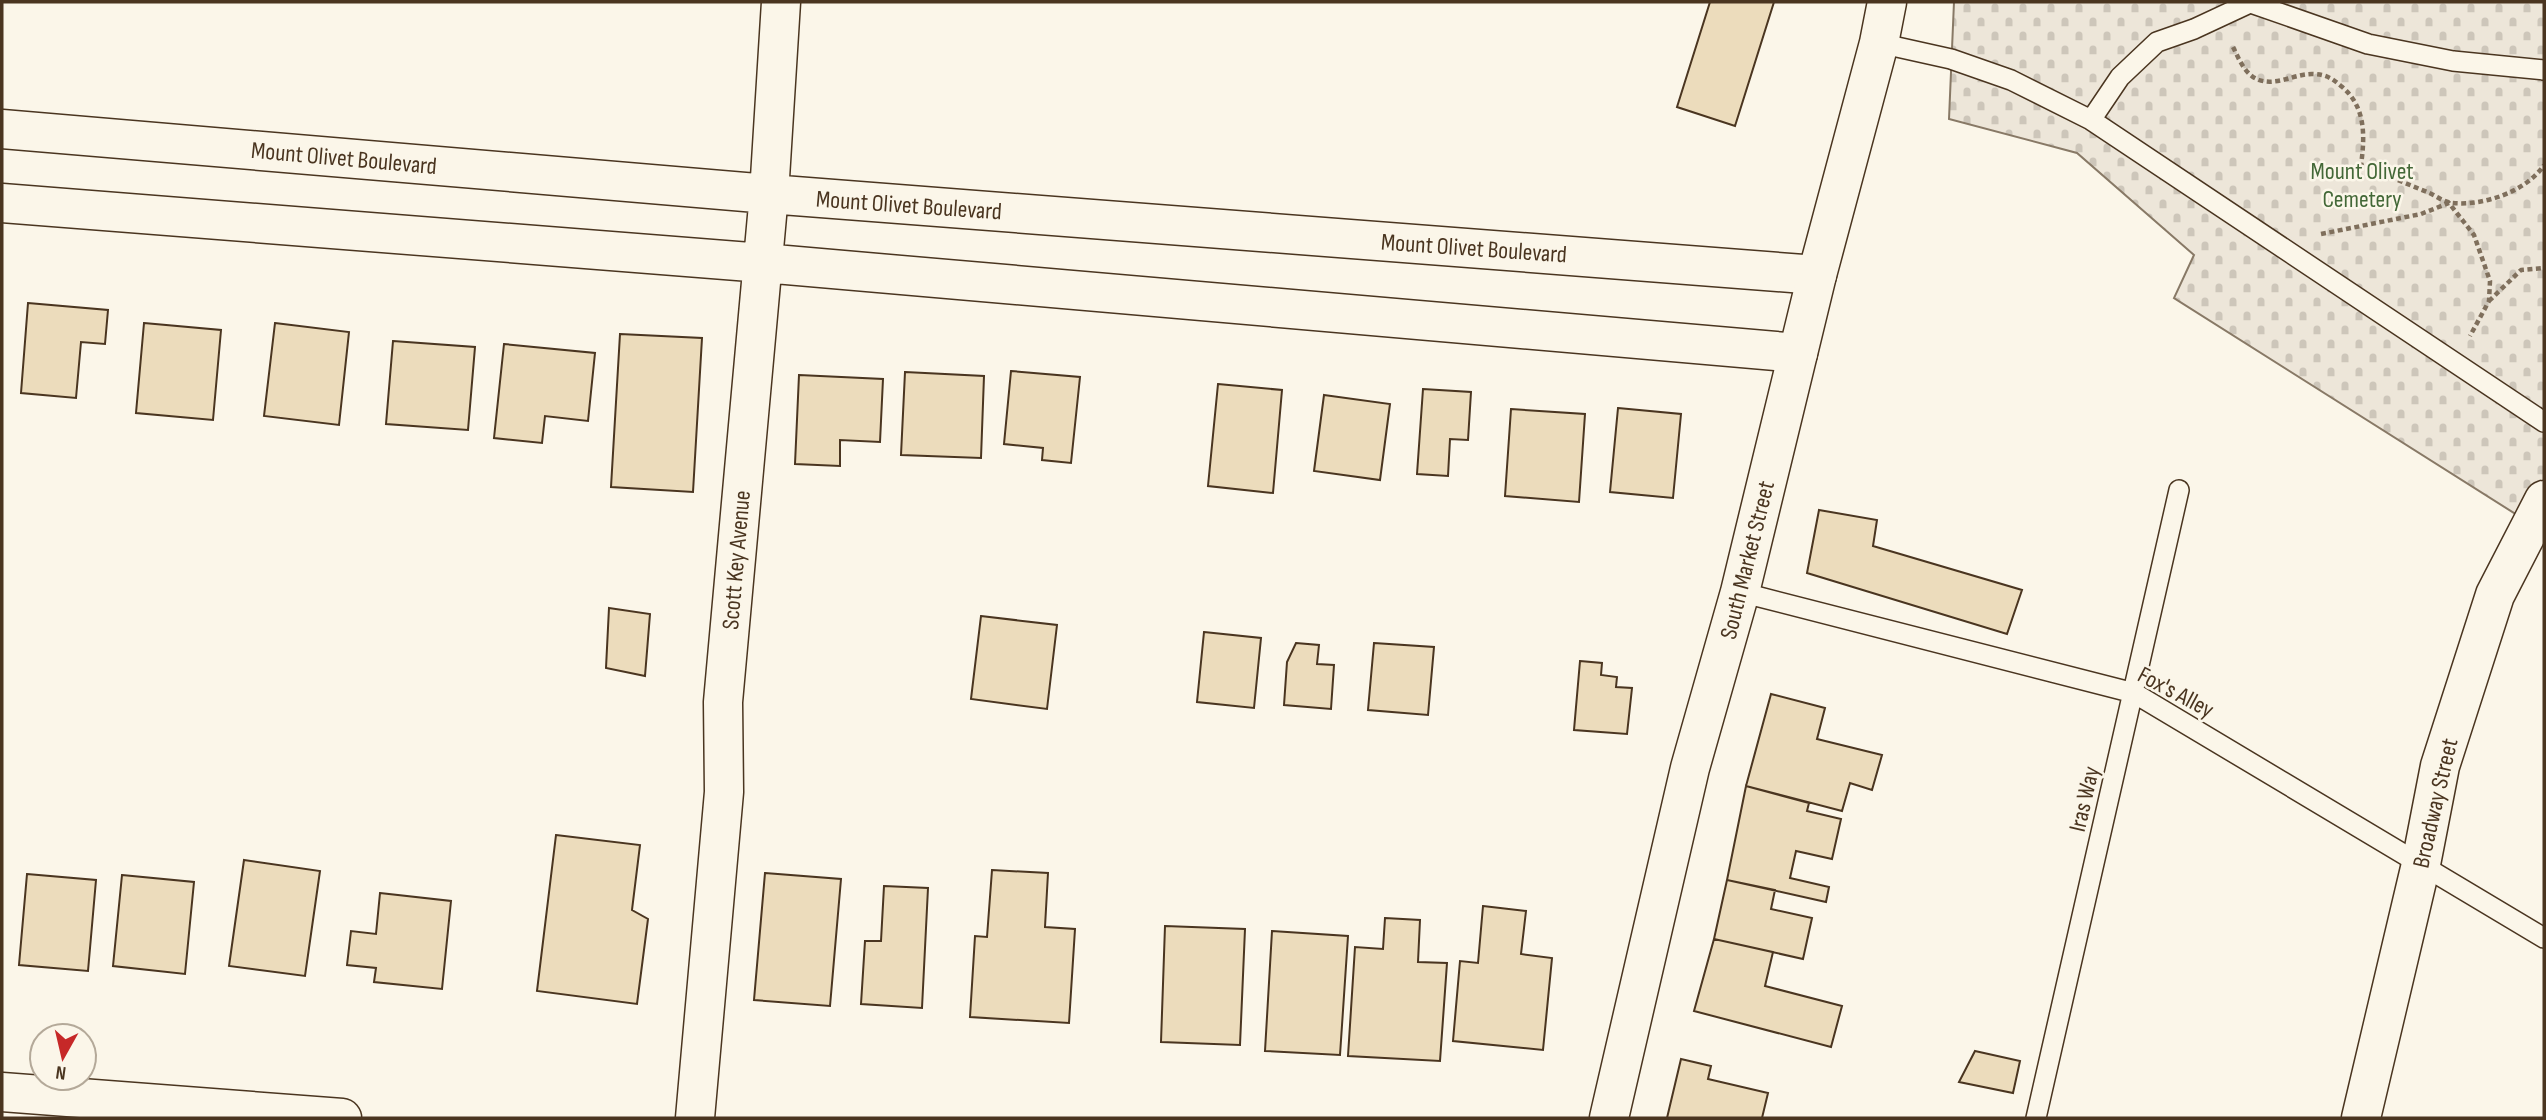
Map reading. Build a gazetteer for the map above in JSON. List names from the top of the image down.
{
  "streets": {
    "street": [
      "Mount Olivet Boulevard",
      "Scott Key Avenue",
      "South Market Street",
      "Broadway Street"
    ],
    "lane": ["Fox's Alley", "Iras Way"]
  },
  "crossings": [
    ["Mount Olivet Boulevard", "Scott Key Avenue"],
    ["Mount Olivet Boulevard", "South Market Street"],
    ["South Market Street", "Fox's Alley"],
    ["Fox's Alley", "Iras Way"],
    ["Fox's Alley", "Broadway Street"]
  ],
  "parks": ["Mount Olivet Cemetery"],
  "north": "bottom"
}
